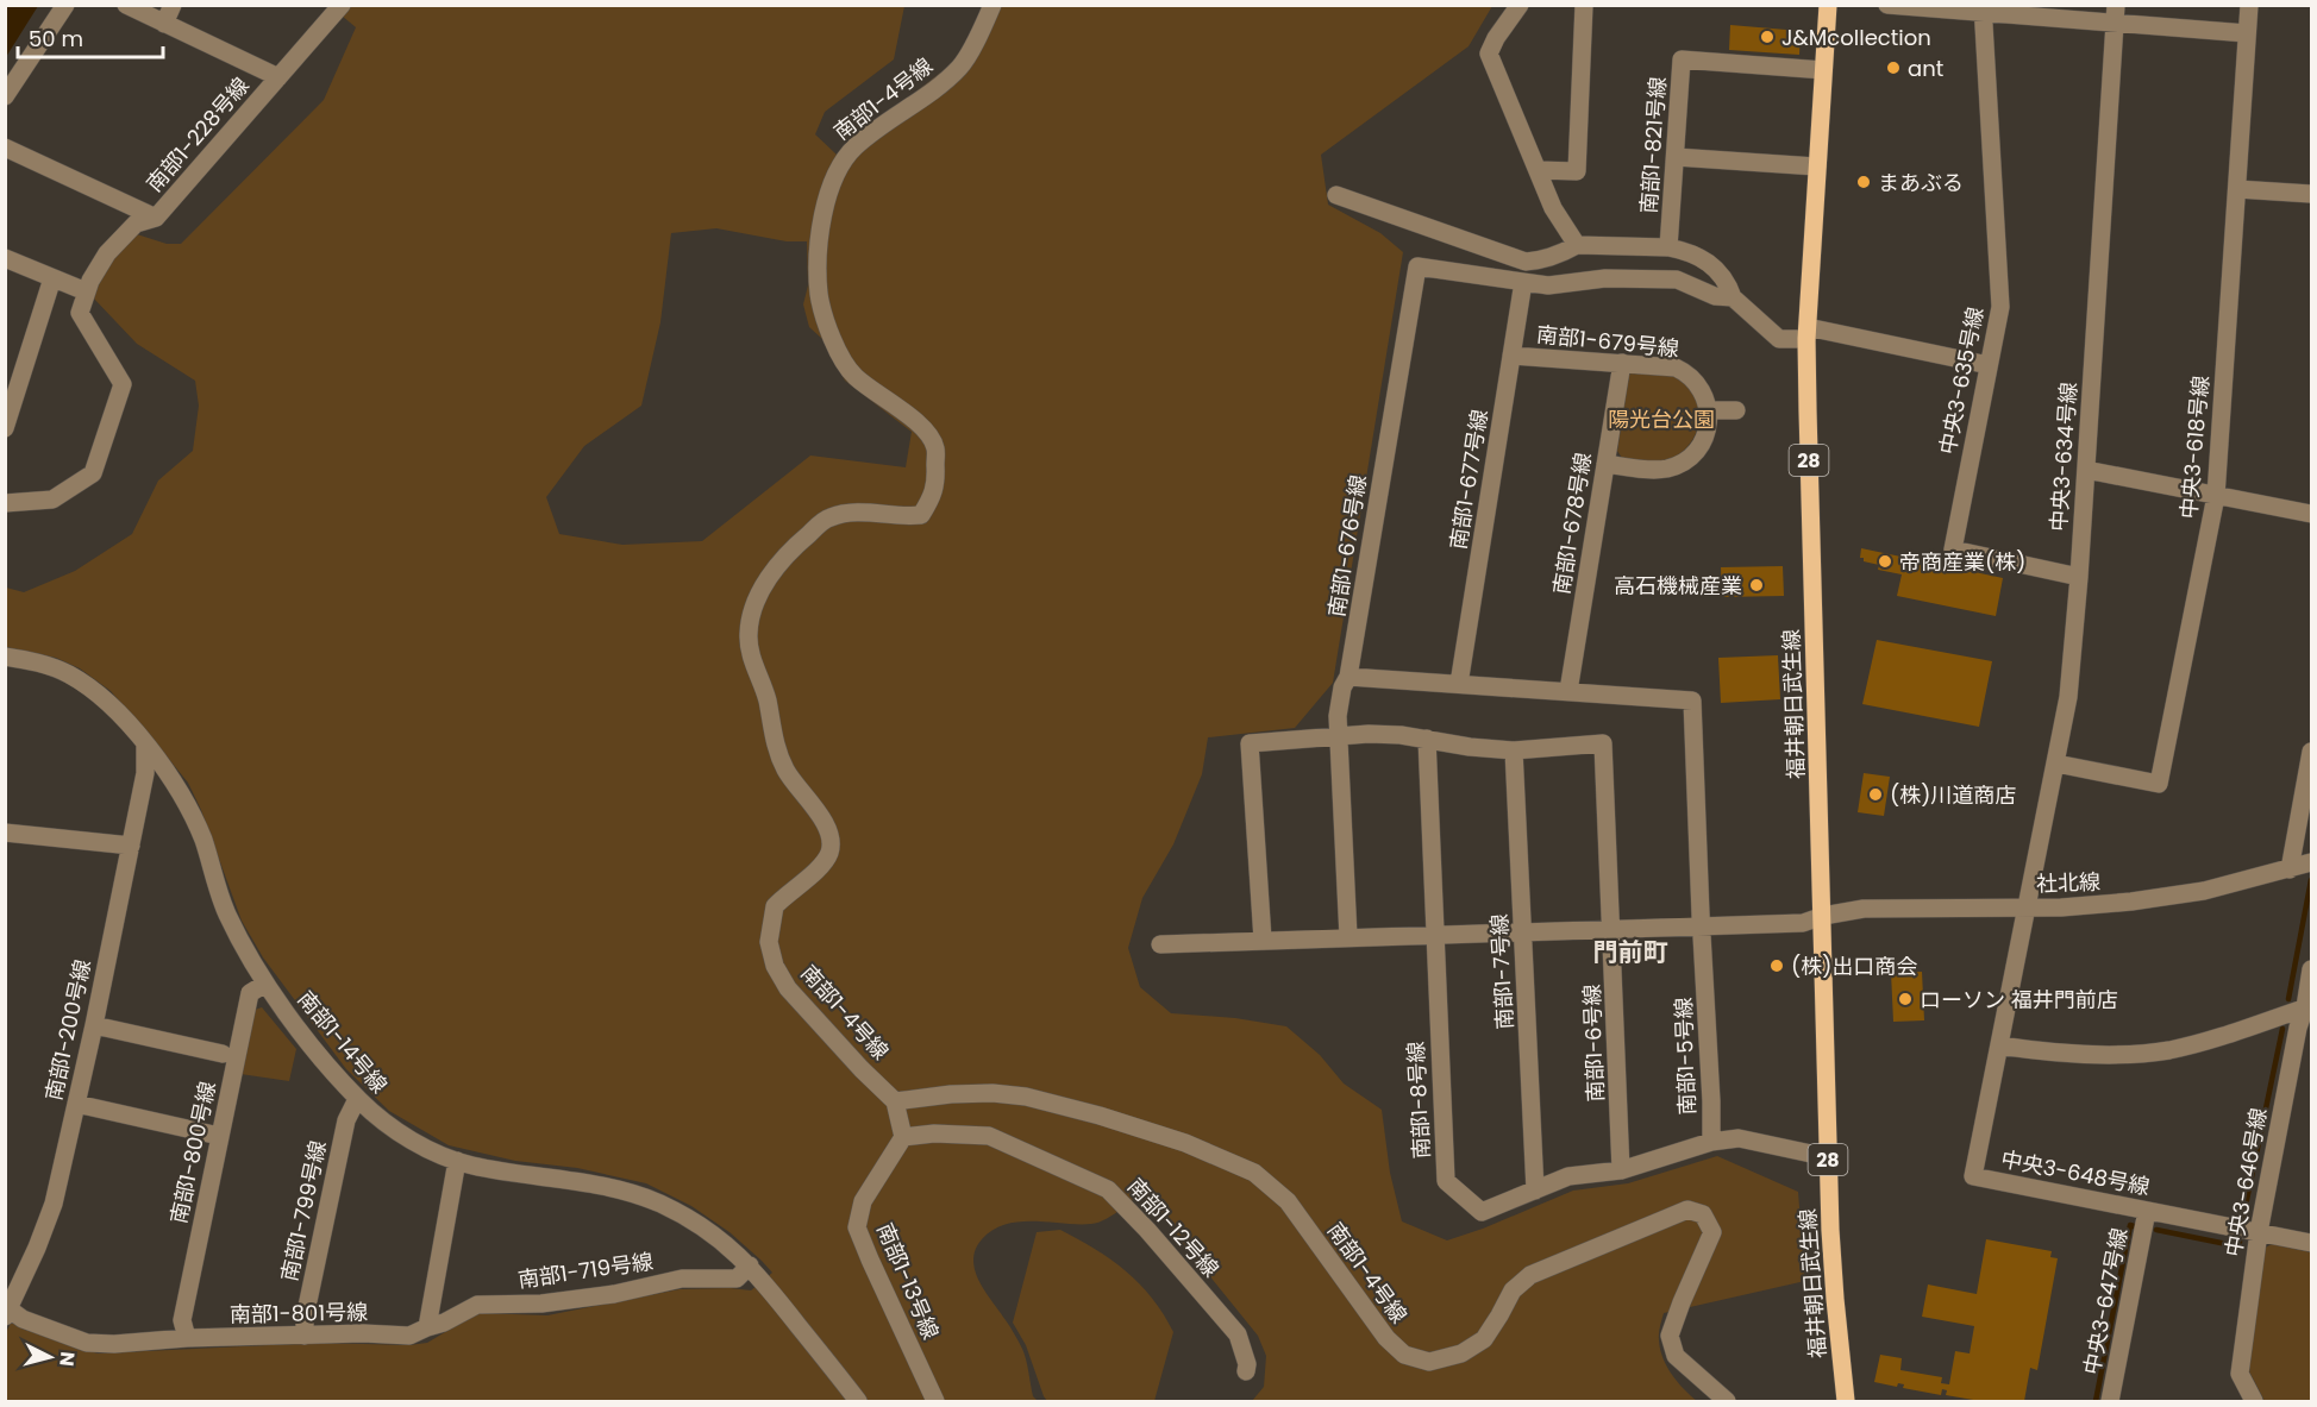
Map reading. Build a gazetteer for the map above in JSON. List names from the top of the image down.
{
  "streets": {
    "main road": ["28", "福井朝日武生線"],
    "street": [
      "南部1-4号線",
      "南部1-228号線",
      "南部1-821号線",
      "南部1-679号線",
      "中央3-635号線",
      "中央3-618号線",
      "中央3-634号線",
      "南部1-677号線",
      "南部1-678号線",
      "南部1-676号線",
      "社北線",
      "南部1-7号線",
      "南部1-200号線",
      "南部1-14号線",
      "南部1-6号線",
      "南部1-5号線",
      "南部1-8号線",
      "南部1-800号線",
      "中央3-648号線",
      "中央3-646号線",
      "南部1-799号線",
      "南部1-12号線",
      "南部1-719号線",
      "南部1-13号線",
      "中央3-647号線",
      "南部1-801号線"
    ]
  },
  "crossings": [
    ["南部1-821号線", "福井朝日武生線"],
    ["南部1-679号線", "南部1-677号線"],
    ["南部1-679号線", "南部1-678号線"],
    ["中央3-635号線", "中央3-634号線"],
    ["中央3-635号線", "南部1-676号線"],
    ["中央3-618号線", "中央3-634号線"],
    ["中央3-634号線", "社北線"],
    ["中央3-634号線", "中央3-648号線"],
    ["南部1-677号線", "南部1-676号線"],
    ["南部1-676号線", "福井朝日武生線"],
    ["福井朝日武生線", "社北線"],
    ["福井朝日武生線", "南部1-8号線"],
    ["社北線", "南部1-7号線"],
    ["社北線", "南部1-6号線"],
    ["社北線", "南部1-5号線"],
    ["社北線", "南部1-8号線"],
    ["社北線", "中央3-648号線"],
    ["南部1-7号線", "南部1-6号線"],
    ["南部1-7号線", "南部1-8号線"],
    ["南部1-200号線", "南部1-14号線"],
    ["南部1-200号線", "南部1-801号線"],
    ["南部1-14号線", "南部1-800号線"],
    ["南部1-14号線", "南部1-799号線"],
    ["南部1-14号線", "南部1-719号線"],
    ["南部1-6号線", "南部1-8号線"],
    ["南部1-5号線", "南部1-8号線"],
    ["南部1-800号線", "南部1-801号線"],
    ["中央3-648号線", "中央3-646号線"],
    ["中央3-648号線", "中央3-647号線"],
    ["南部1-799号線", "南部1-801号線"],
    ["南部1-12号線", "南部1-13号線"],
    ["南部1-719号線", "南部1-801号線"]
  ],
  "districts": ["門前町"],
  "parks": ["陽光台公園"],
  "places": [
    "J&Mcollection",
    "ant",
    "まあぶる",
    "帝商産業(株)",
    "高石機械産業",
    "(株)川道商店",
    "(株)出口商会",
    "ローソン 福井門前店"
  ],
  "scale_bar": "50 m",
  "north": "right"
}
